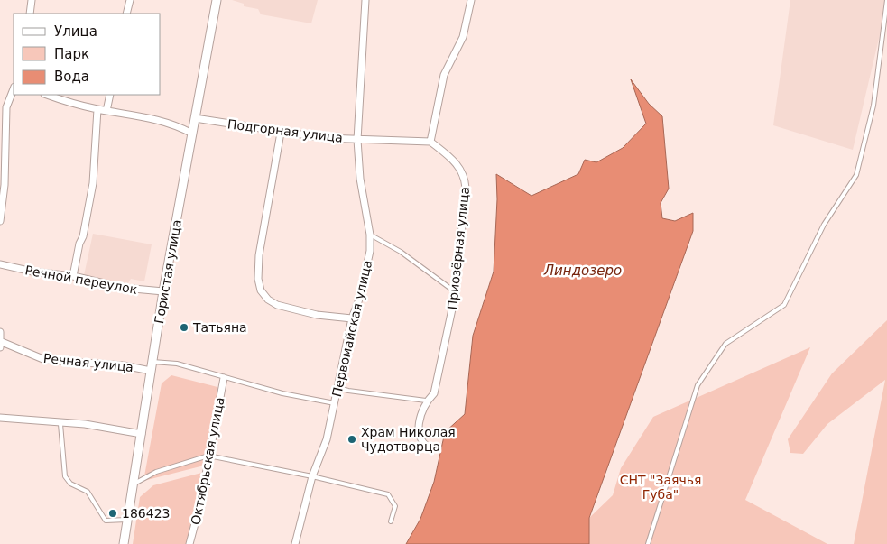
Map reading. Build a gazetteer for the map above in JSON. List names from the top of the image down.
{
  "streets": {
    "street": [
      "Подгорная улица",
      "Приозёрная улица",
      "Гористая улица",
      "Речной переулок",
      "Первомайская улица",
      "Речная улица",
      "Октябрьская улица"
    ]
  },
  "crossings": [
    ["Подгорная улица", "Приозёрная улица"],
    ["Подгорная улица", "Гористая улица"],
    ["Подгорная улица", "Первомайская улица"],
    ["Гористая улица", "Речной переулок"],
    ["Гористая улица", "Речная улица"]
  ],
  "water": ["Линдозеро"],
  "parks": ["СНТ \"Заячья Губа\""],
  "places": ["Татьяна", "Храм Николая Чудотворца", "186423"],
  "legend": ["Улица", "Парк", "Вода"]
}
